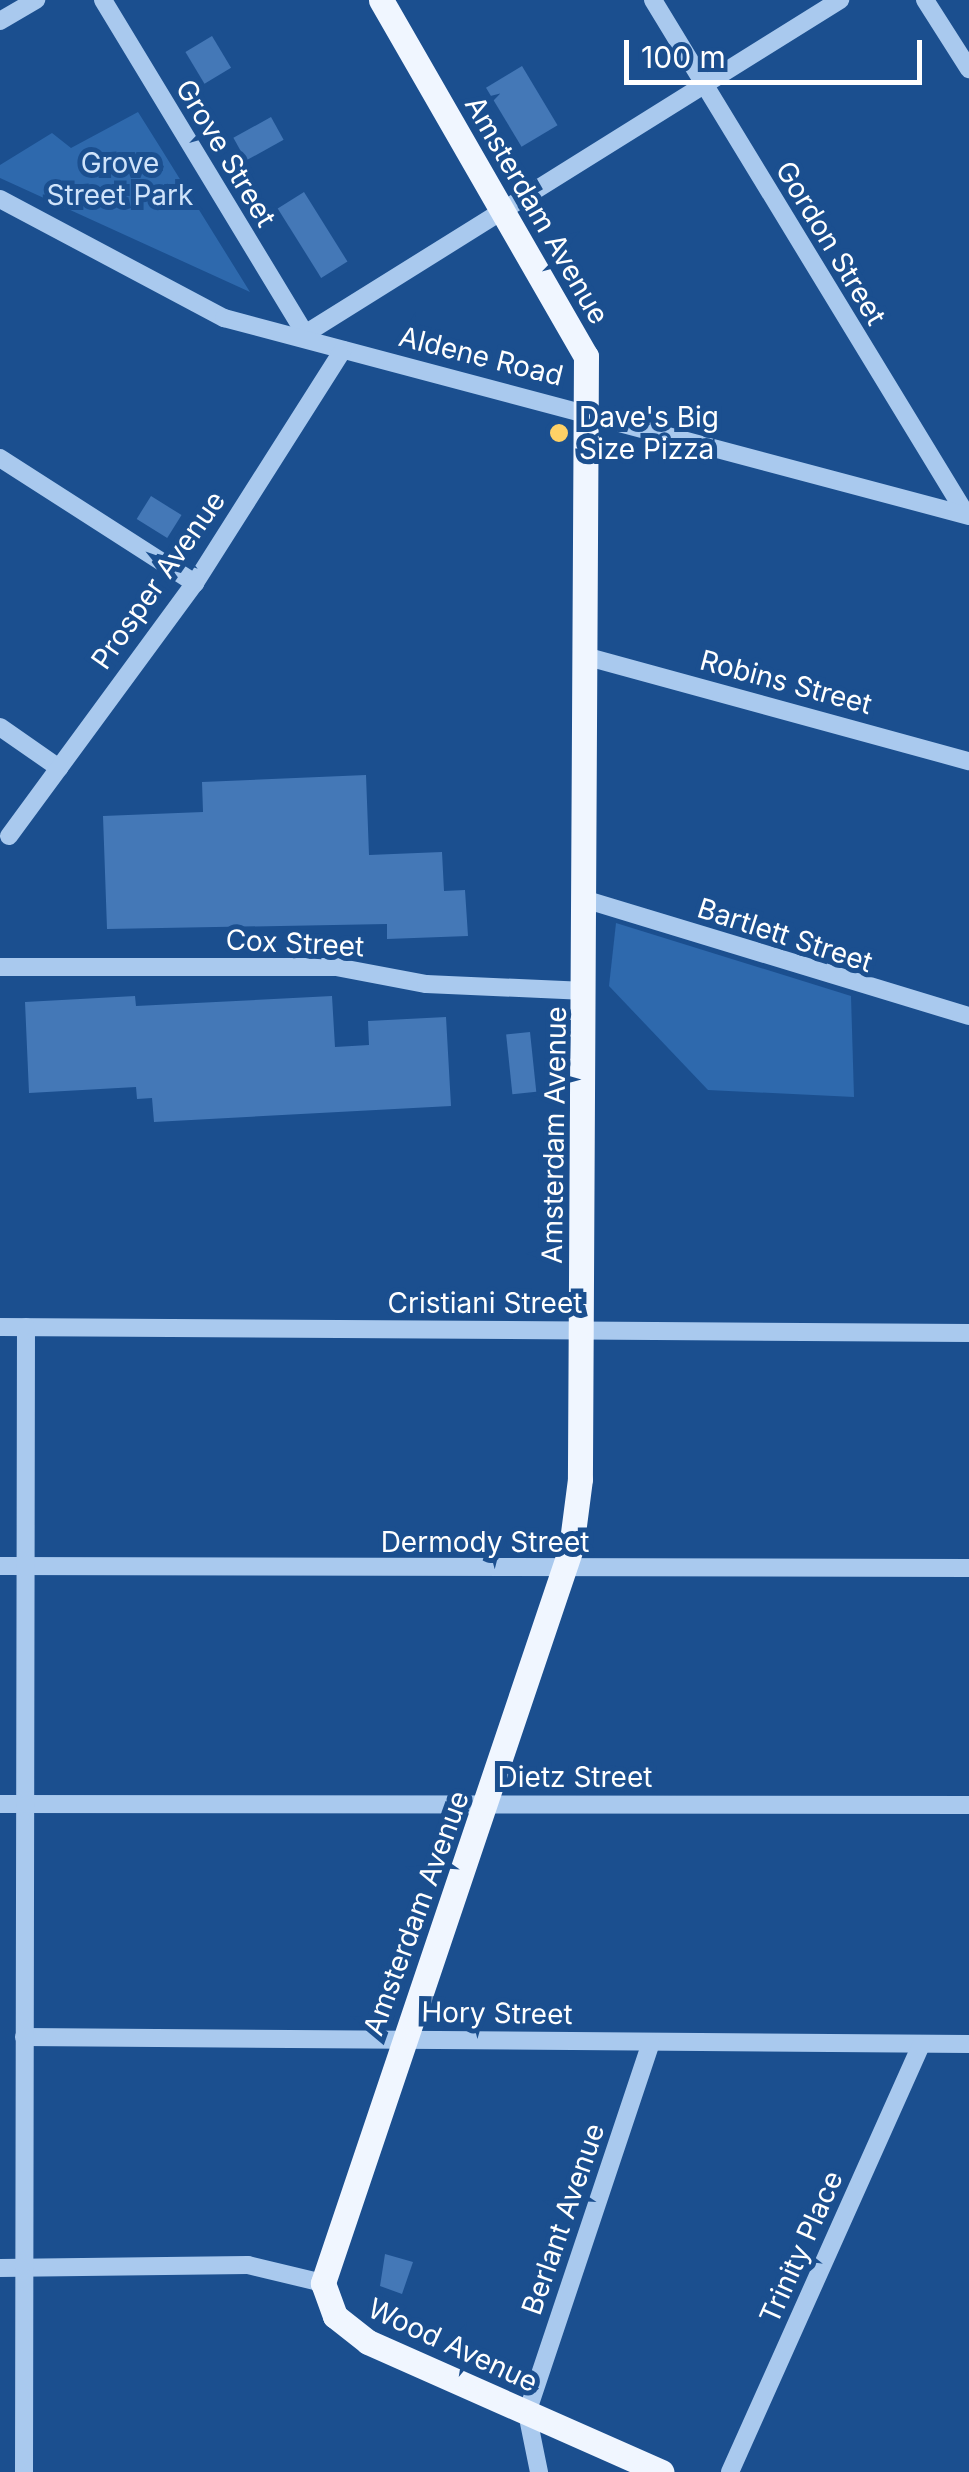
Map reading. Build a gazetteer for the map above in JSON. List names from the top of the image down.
{
  "streets": {
    "main road": ["Amsterdam Avenue", "Wood Avenue"],
    "street": [
      "Grove Street",
      "Gordon Street",
      "Aldene Road",
      "Prosper Avenue",
      "Robins Street",
      "Bartlett Street",
      "Cox Street",
      "Cristiani Street",
      "Dermody Street",
      "Dietz Street",
      "Hory Street",
      "Berlant Avenue",
      "Trinity Place"
    ]
  },
  "crossings": [
    ["Grove Street", "Aldene Road"],
    ["Amsterdam Avenue", "Aldene Road"],
    ["Amsterdam Avenue", "Robins Street"],
    ["Amsterdam Avenue", "Bartlett Street"],
    ["Amsterdam Avenue", "Cox Street"],
    ["Amsterdam Avenue", "Cristiani Street"],
    ["Amsterdam Avenue", "Dermody Street"],
    ["Amsterdam Avenue", "Dietz Street"],
    ["Amsterdam Avenue", "Hory Street"],
    ["Amsterdam Avenue", "Wood Avenue"],
    ["Gordon Street", "Aldene Road"],
    ["Aldene Road", "Prosper Avenue"],
    ["Hory Street", "Berlant Avenue"],
    ["Hory Street", "Trinity Place"],
    ["Berlant Avenue", "Wood Avenue"]
  ],
  "parks": ["Grove Street Park"],
  "places": ["Dave's Big Size Pizza"],
  "scale_bar": "100 m"
}
